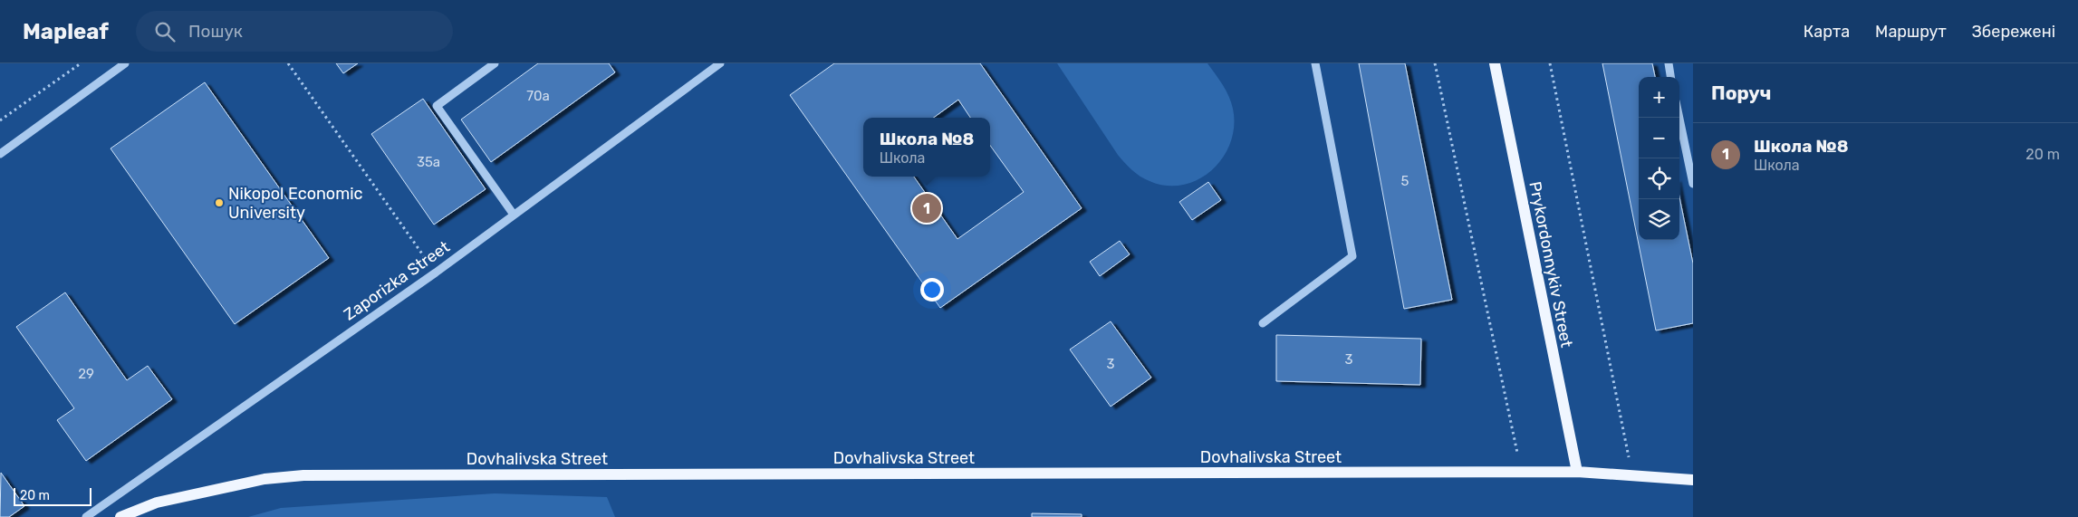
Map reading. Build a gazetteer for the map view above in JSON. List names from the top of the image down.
{
  "streets": {
    "main road": ["Prykordonnykiv Street", "Dovhalivska Street"],
    "street": ["Zaporizka Street"]
  },
  "crossings": [
    ["Prykordonnykiv Street", "Dovhalivska Street"]
  ],
  "places": ["Nikopol Economic University"],
  "house_numbers": [
    "70а",
    "35а",
    "5",
    "3",
    "3",
    "29"
  ],
  "scale_bar": "20 m",
  "page": {
    "header": "Mapleaf",
    "search": "Пошук",
    "nav": ["Карта", "Маршрут", "Збережені"],
    "heading": "Поруч",
    "map_buttons": ["+", "−"],
    "popup": ["Школа №8", "Школа"],
    "list": [
      {
        "mark": "1",
        "name": "Школа №8",
        "note": "Школа",
        "value": "20 m"
      }
    ],
    "pins": "1",
    "scale": "20 m"
  }
}
